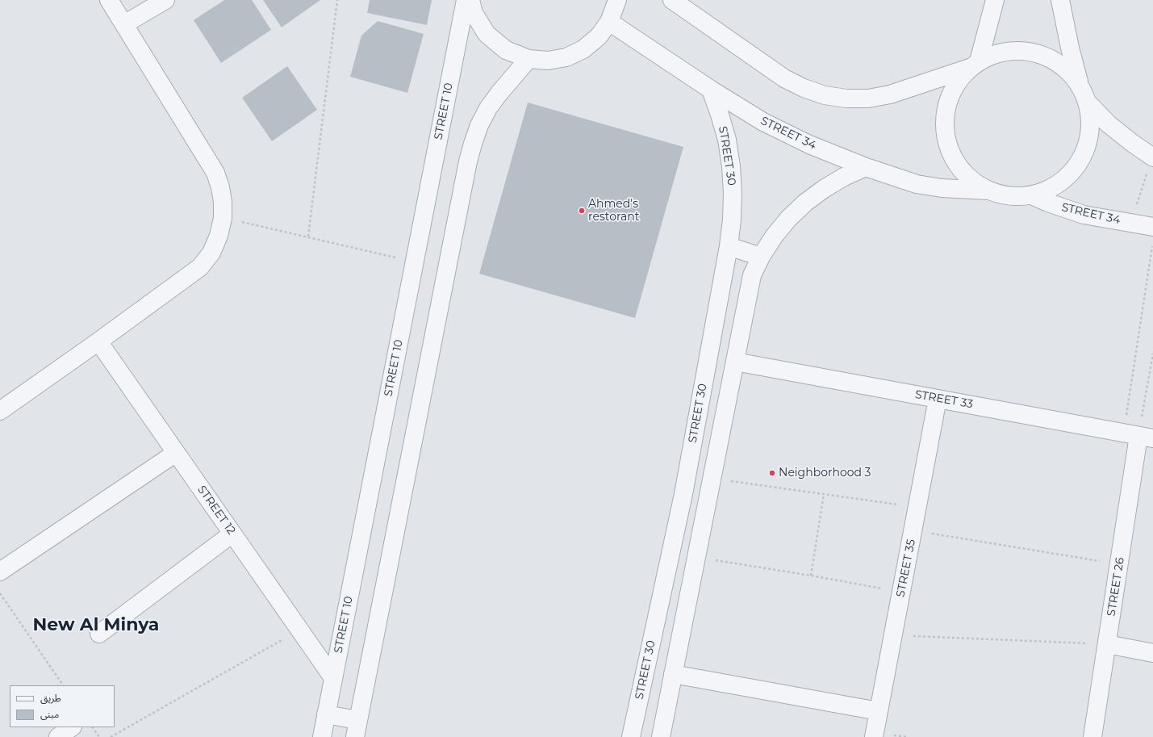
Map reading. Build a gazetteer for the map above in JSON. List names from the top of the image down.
{
  "streets": {
    "street": [
      "STREET 10",
      "STREET 34",
      "STREET 30",
      "STREET 33",
      "STREET 12",
      "STREET 35",
      "STREET 26"
    ]
  },
  "crossings": [
    ["STREET 10", "STREET 12"],
    ["STREET 34", "STREET 30"],
    ["STREET 33", "STREET 35"],
    ["STREET 33", "STREET 26"]
  ],
  "districts": ["New Al Minya"],
  "places": ["Ahmed's restorant", "Neighborhood 3"],
  "legend": ["طريق", "مبنى"]
}
